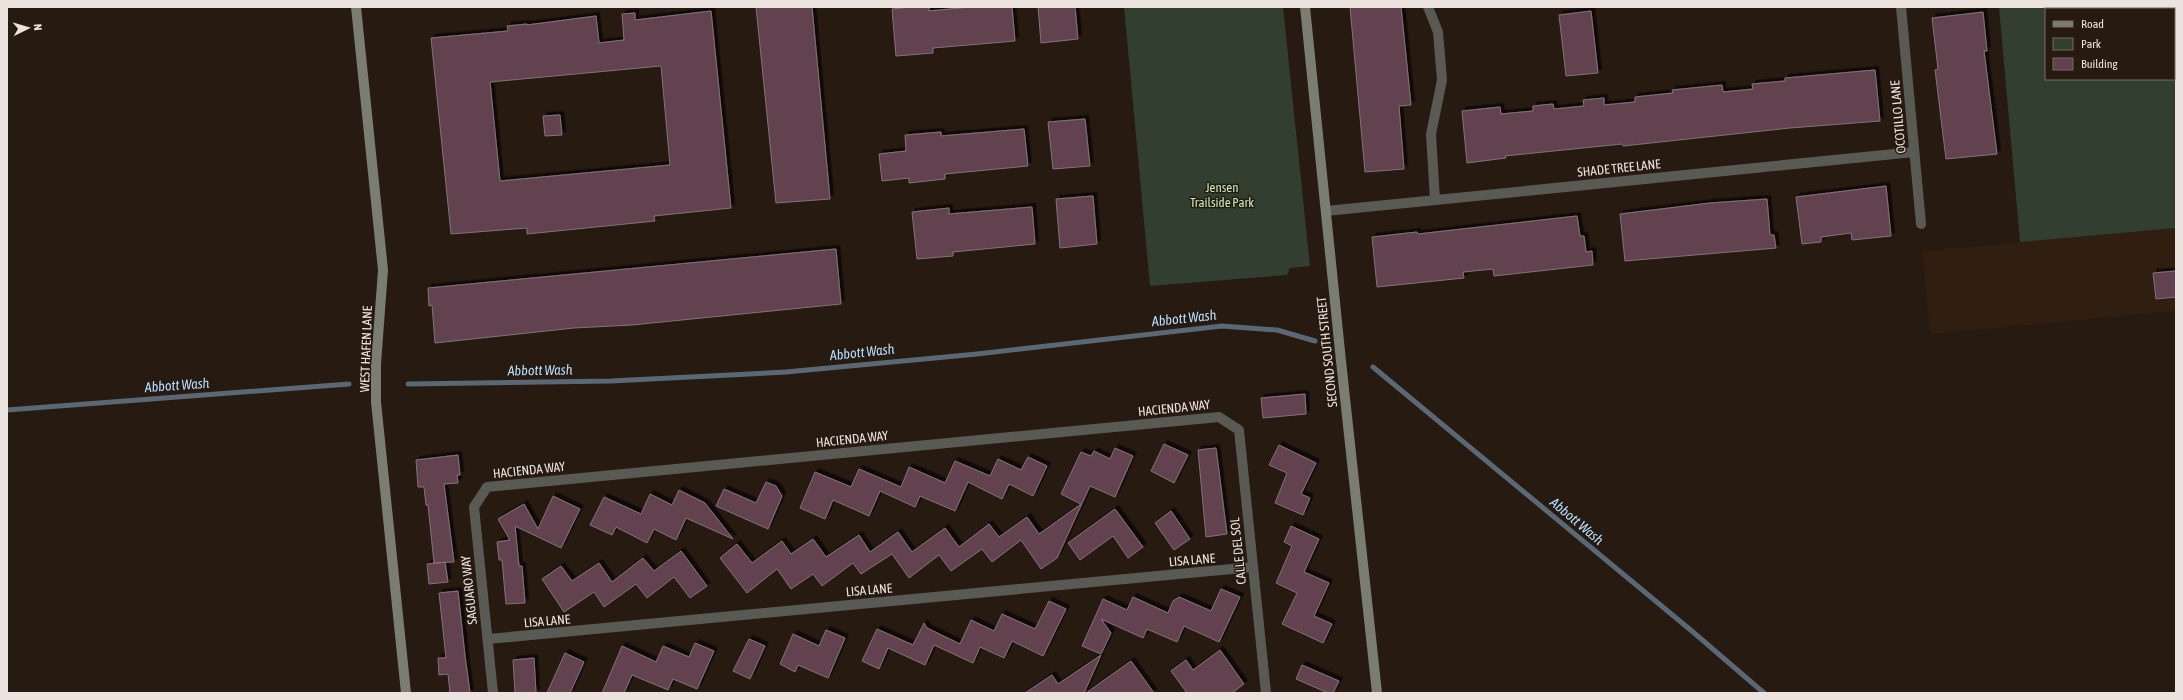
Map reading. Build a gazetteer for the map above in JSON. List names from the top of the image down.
{
  "streets": {
    "main road": ["WEST HAFEN LANE", "SECOND SOUTH STREET"],
    "street": [
      "OCOTILLO LANE",
      "SHADE TREE LANE",
      "HACIENDA WAY",
      "CALLE DEL SOL",
      "LISA LANE",
      "SAGUARO WAY"
    ]
  },
  "crossings": [
    ["OCOTILLO LANE", "SHADE TREE LANE"],
    ["SHADE TREE LANE", "SECOND SOUTH STREET"],
    ["HACIENDA WAY", "CALLE DEL SOL"],
    ["HACIENDA WAY", "SAGUARO WAY"],
    ["CALLE DEL SOL", "LISA LANE"],
    ["LISA LANE", "SAGUARO WAY"]
  ],
  "water": ["Abbott Wash"],
  "parks": ["Jensen Trailside Park"],
  "legend": ["Road", "Park", "Building"],
  "north": "right"
}
